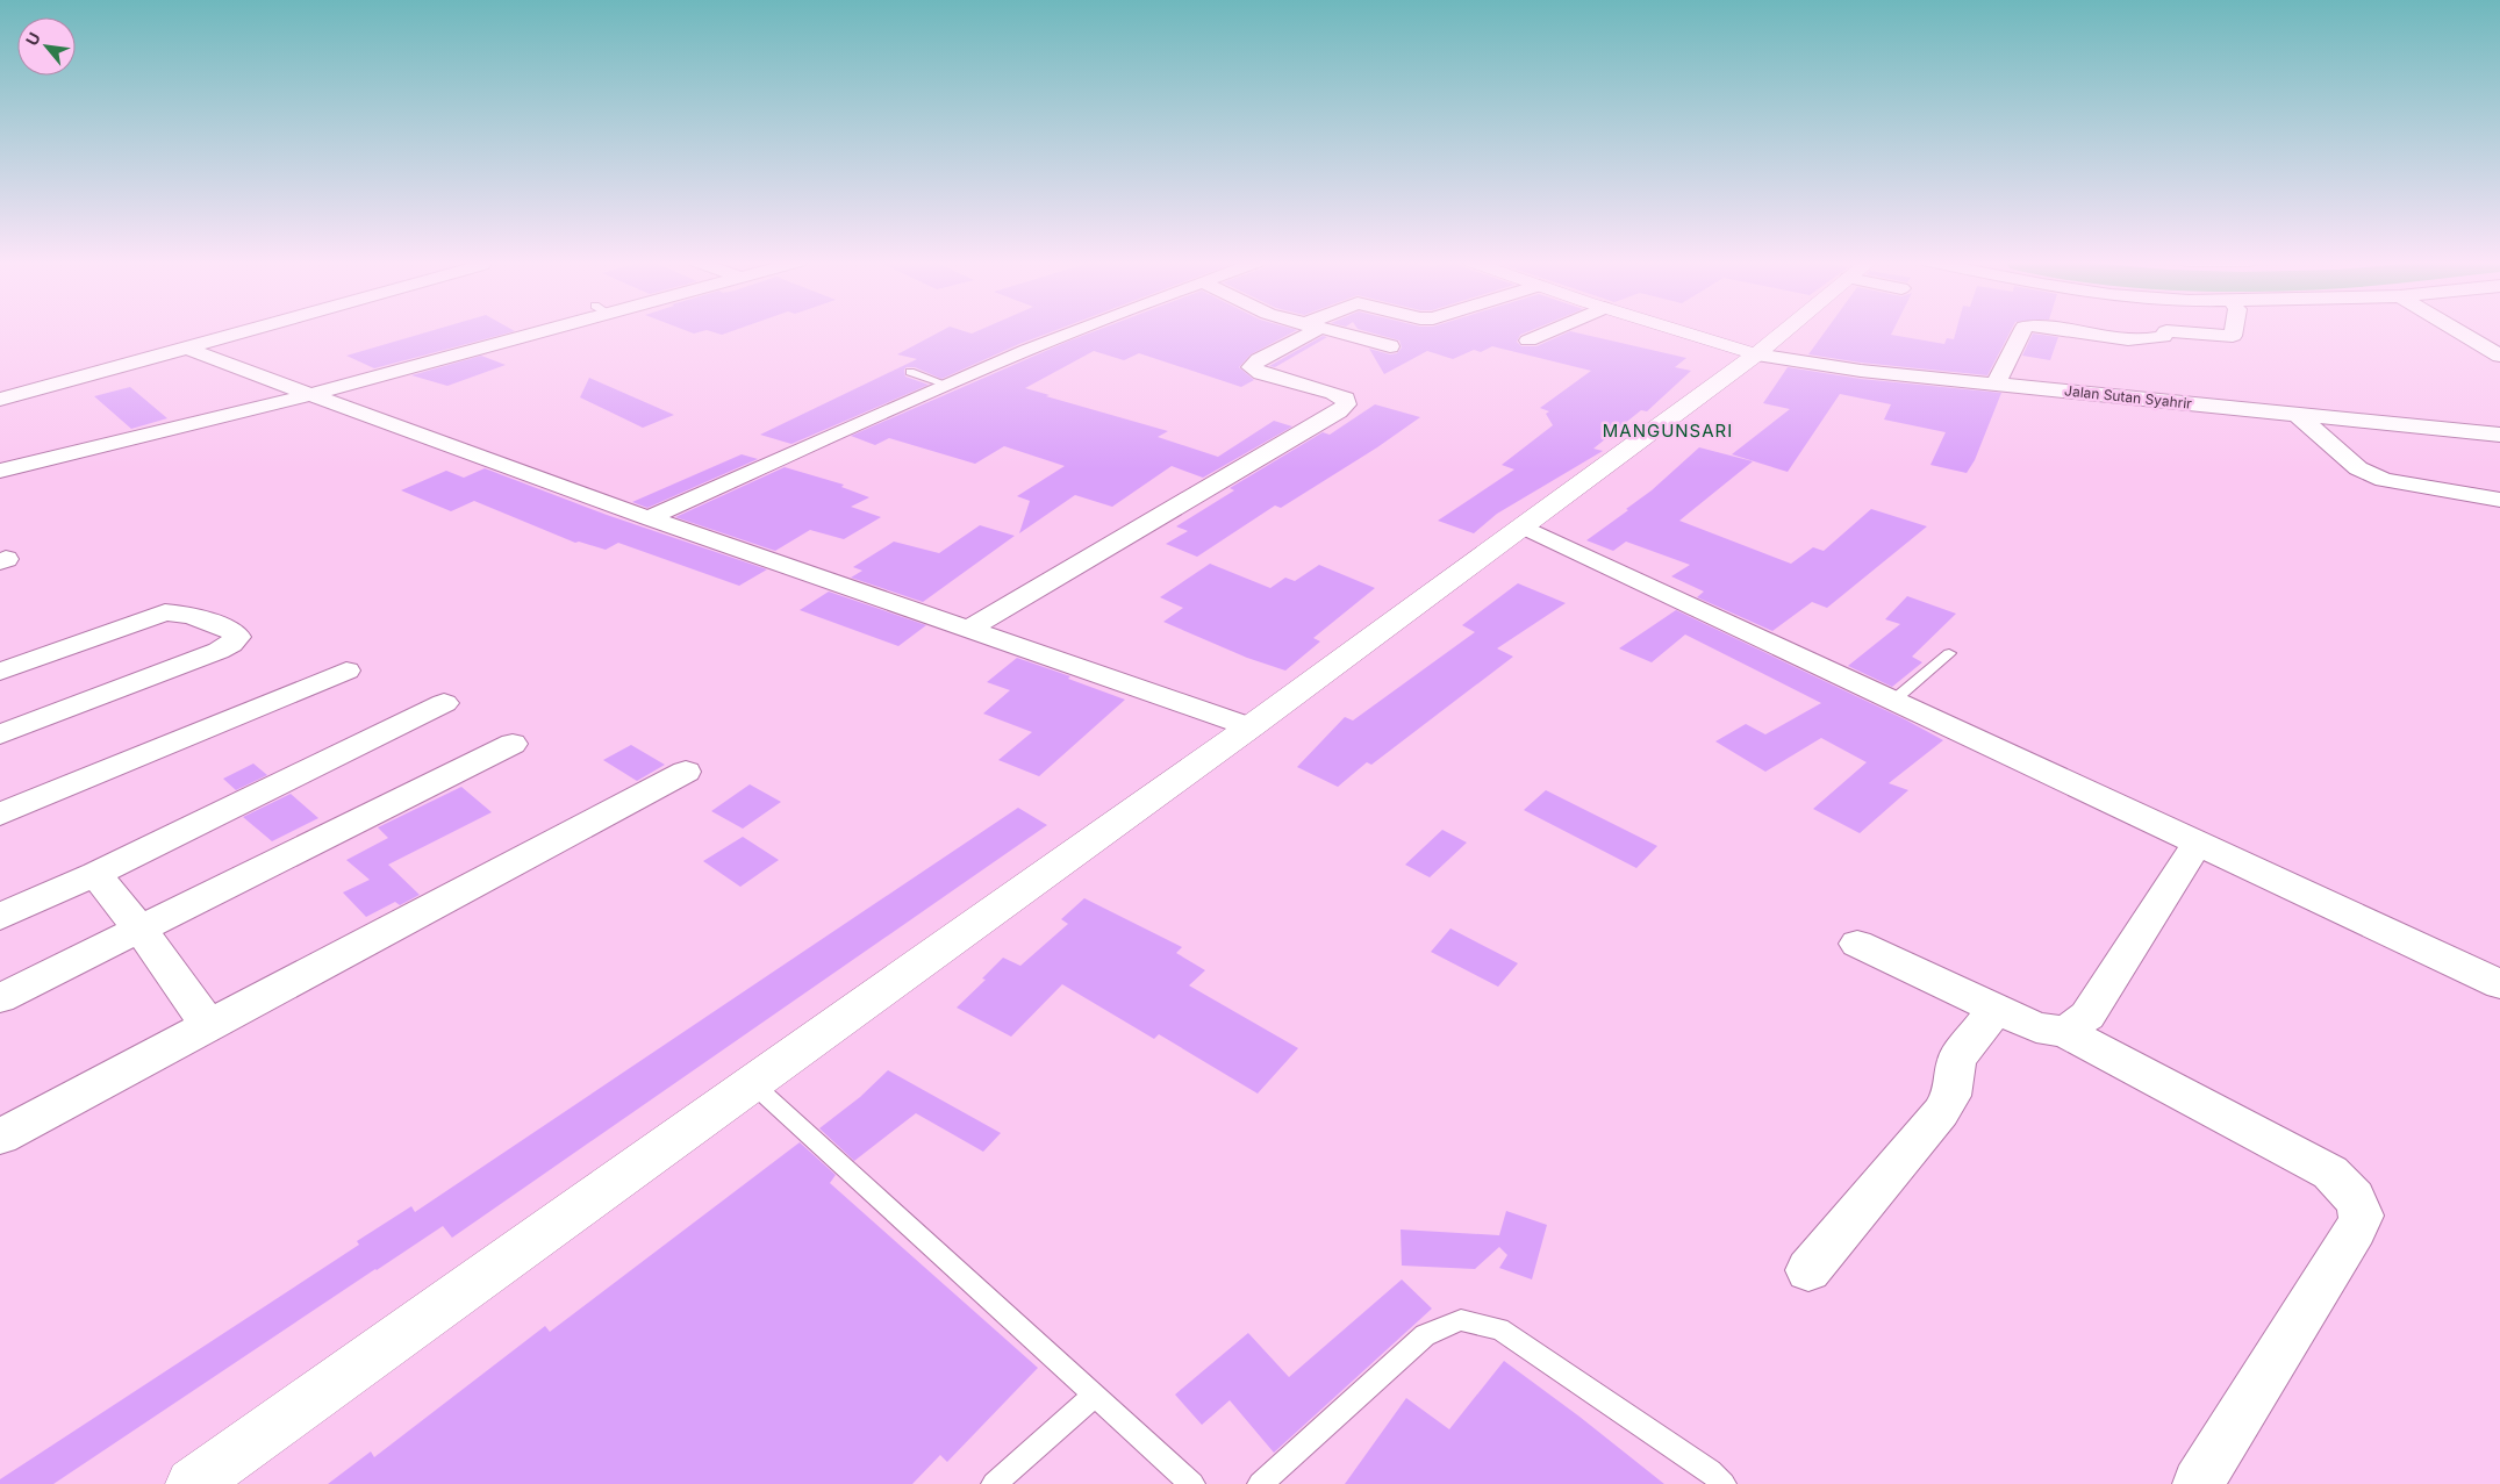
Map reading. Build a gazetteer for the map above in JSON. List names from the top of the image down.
{
  "streets": {
    "street": ["Jalan Sutan Syahrir"]
  },
  "districts": ["MANGUNSARI"],
  "north": "top left"
}
